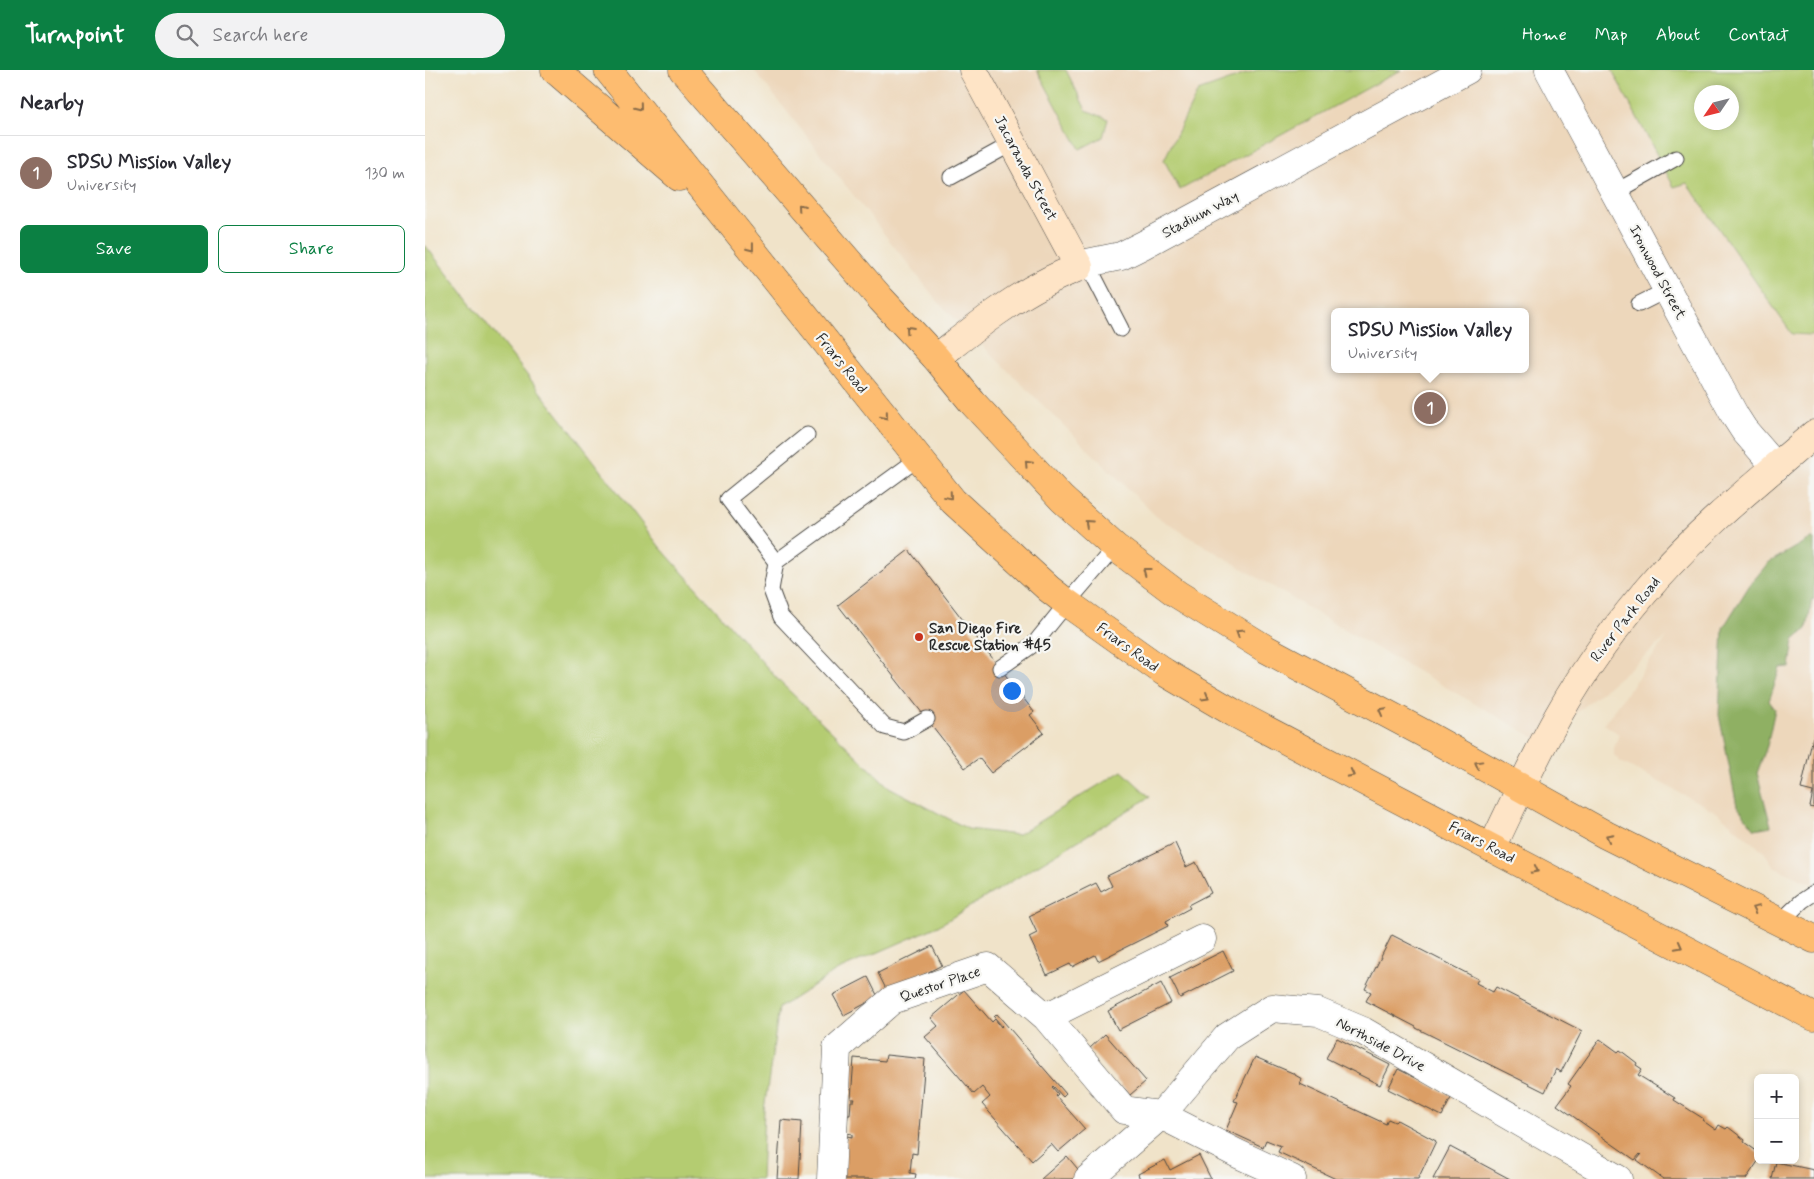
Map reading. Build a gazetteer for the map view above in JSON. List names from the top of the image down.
{
  "streets": {
    "highway": ["Friars Road"],
    "street": [
      "Jacaranda Street",
      "Stadium Way",
      "Ironwood Street",
      "River Park Road",
      "Questor Place",
      "Northside Drive"
    ]
  },
  "crossings": [
    ["Jacaranda Street", "Stadium Way"],
    ["Ironwood Street", "River Park Road"],
    ["Friars Road", "River Park Road"],
    ["Questor Place", "Northside Drive"]
  ],
  "places": ["San Diego Fire Rescue Station #45"],
  "north": "bottom left",
  "page": {
    "header": "Turnpoint",
    "search": "Search here",
    "nav": [
      "Home",
      "Map",
      "About",
      "Contact"
    ],
    "heading": "Nearby",
    "list": [
      {
        "mark": "1",
        "name": "SDSU Mission Valley",
        "note": "University",
        "value": "130 m"
      }
    ],
    "buttons": ["Save", "Share"],
    "popup": ["SDSU Mission Valley", "University"],
    "pins": "1",
    "map_buttons": ["+", "−"]
  }
}
